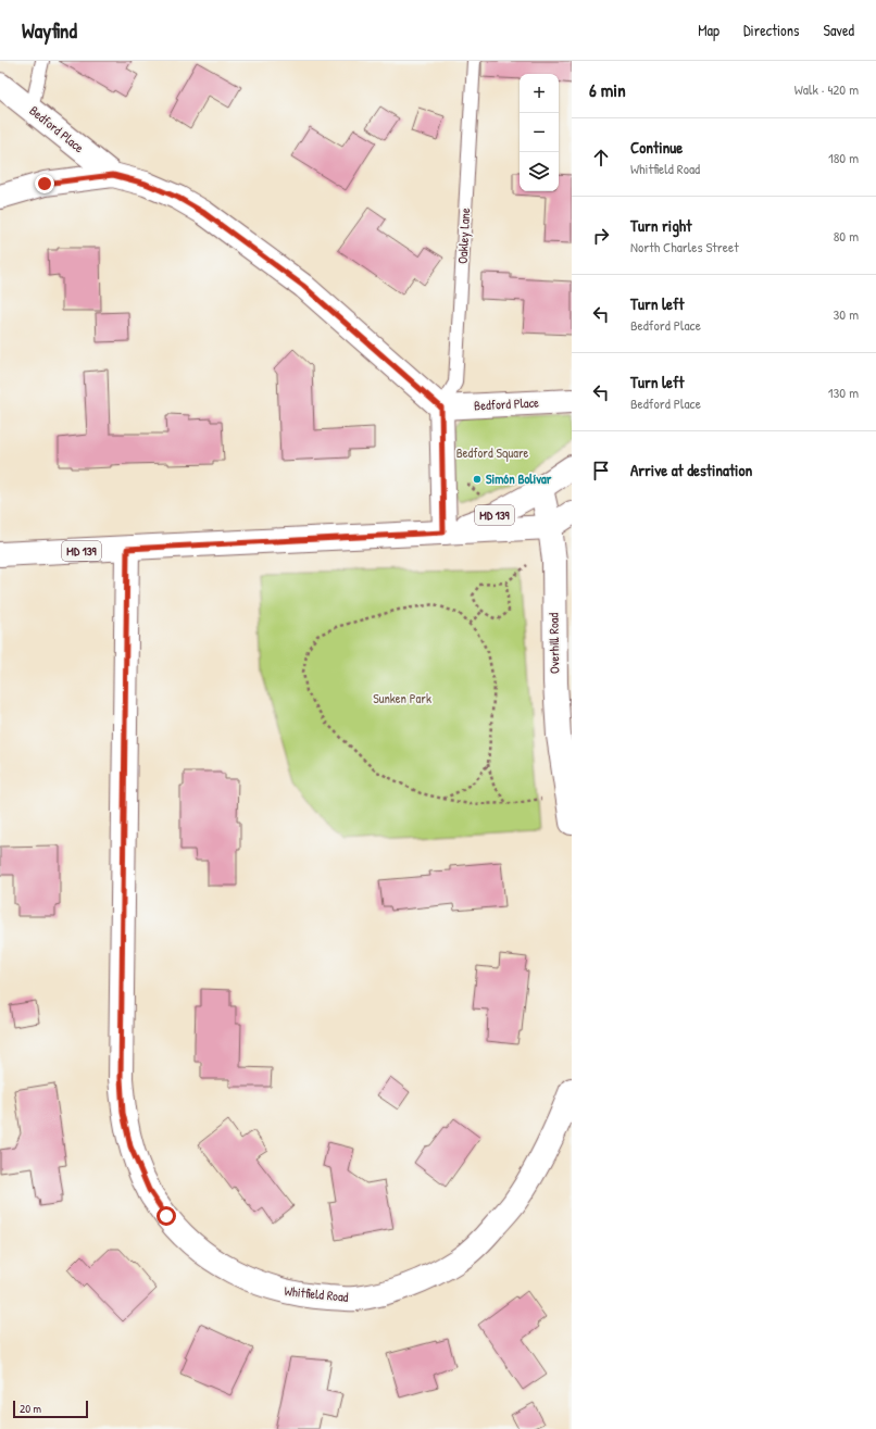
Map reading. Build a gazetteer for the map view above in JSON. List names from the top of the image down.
{
  "streets": {
    "street": [
      "Bedford Place",
      "MD 139",
      "Overhill Road",
      "Whitfield Road"
    ],
    "lane": ["Oakley Lane"]
  },
  "crossings": [
    ["Bedford Place", "Oakley Lane"],
    ["MD 139", "Overhill Road"],
    ["MD 139", "Whitfield Road"]
  ],
  "parks": ["Bedford Square", "Sunken Park"],
  "places": ["Simón Bolívar"],
  "scale_bar": "20 m",
  "page": {
    "header": "Wayfind",
    "nav": ["Map", "Directions", "Saved"],
    "heading": ["6 min", "Walk · 420 m"],
    "map_buttons": ["+", "−"],
    "list": [
      ["Continue", "Whitfield Road", "180 m"],
      ["Turn right", "North Charles Street", "80 m"],
      ["Turn left", "Bedford Place", "30 m"],
      ["Turn left", "Bedford Place", "130 m"],
      "Arrive at destination"
    ],
    "scale": "20 m"
  }
}
